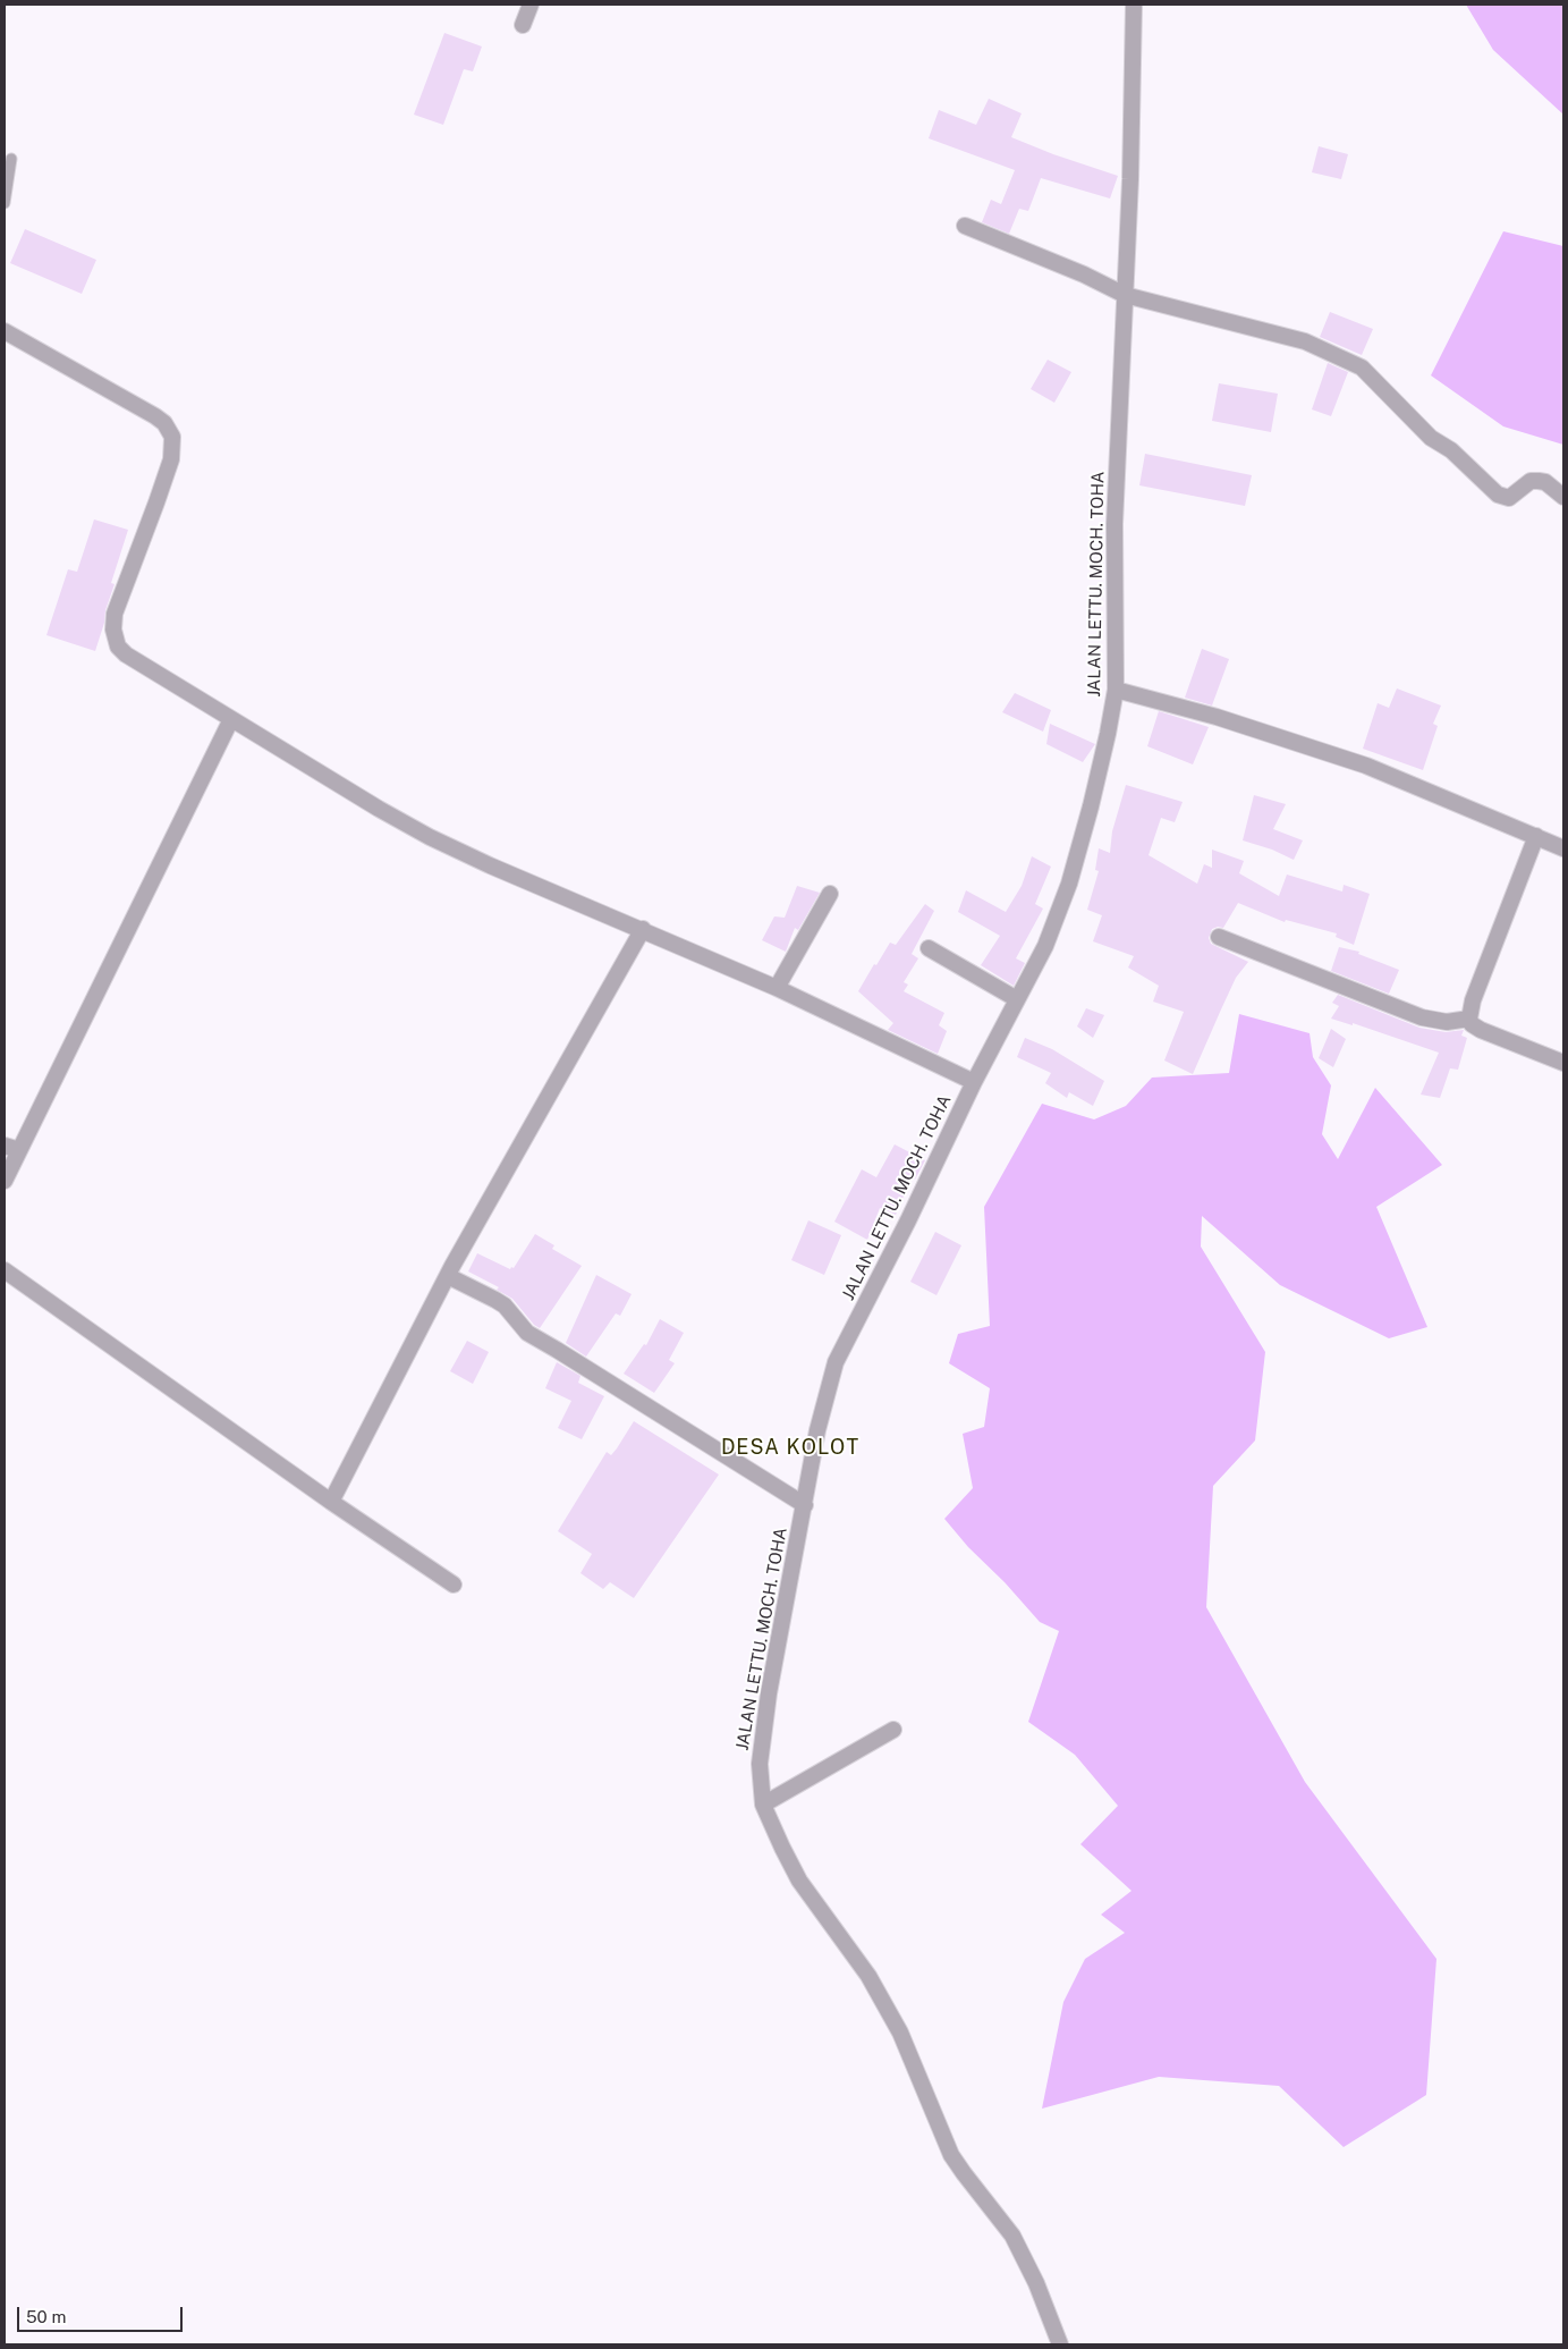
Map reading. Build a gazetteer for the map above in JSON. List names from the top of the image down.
{
  "streets": {
    "street": ["JALAN LETTU. MOCH. TOHA"]
  },
  "districts": ["DESA KOLOT"],
  "scale_bar": "50 m"
}
